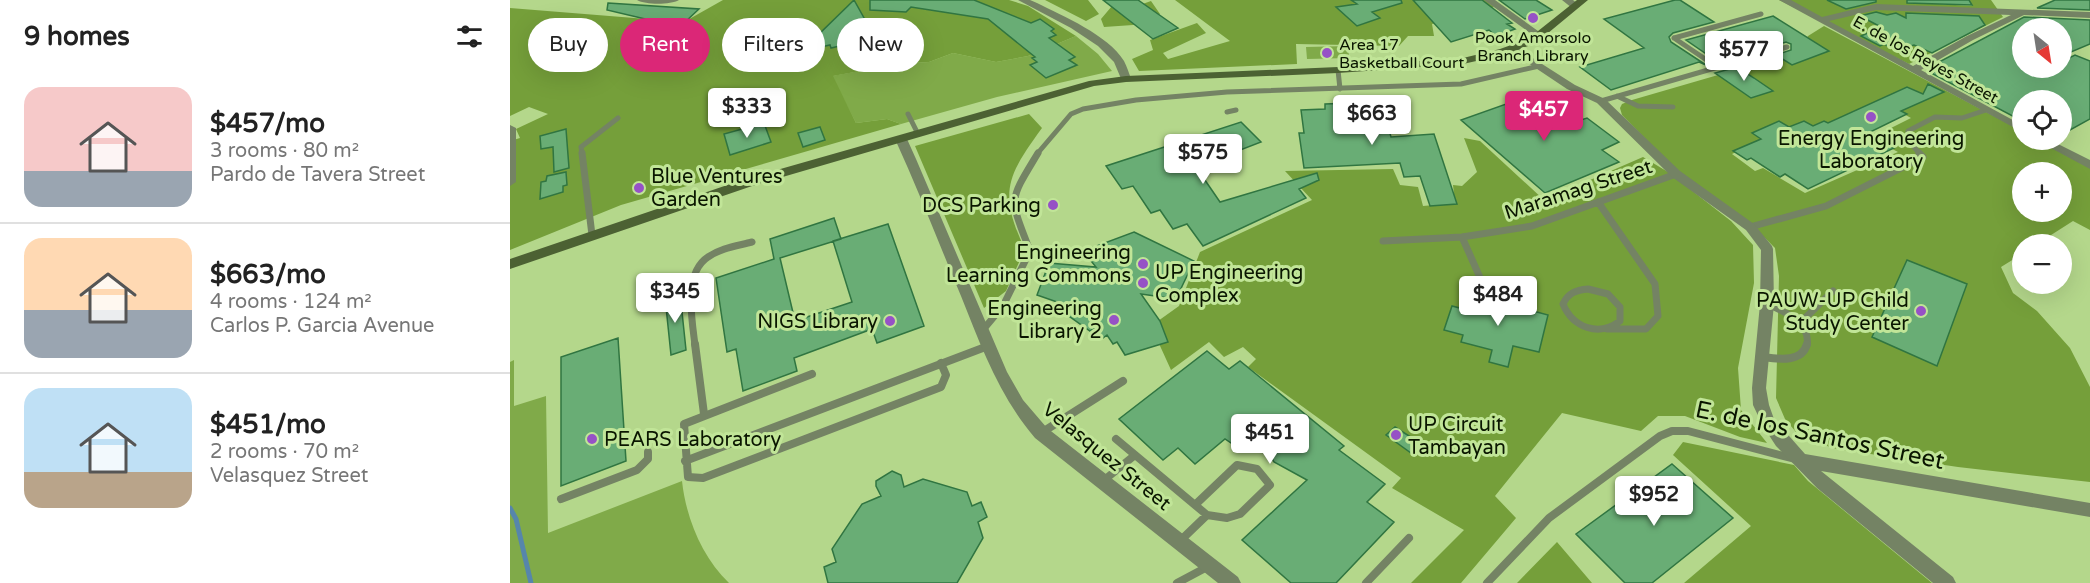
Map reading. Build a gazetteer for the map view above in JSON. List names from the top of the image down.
{
  "streets": {
    "street": ["E. de los Reyes Street", "E. de los Santos Street", "Velasquez Street"],
    "lane": ["Maramag Street"]
  },
  "places": [
    "Pook Amorsolo Branch Library",
    "Area 17 Basketball Court",
    "Energy Engineering Laboratory",
    "Blue Ventures Garden",
    "DCS Parking",
    "Engineering Learning Commons",
    "UP Engineering Complex",
    "PAUW-UP Child Study Center",
    "Engineering Library 2",
    "NIGS Library",
    "UP Circuit Tambayan",
    "PEARS Laboratory"
  ],
  "north": "bottom right",
  "page": {
    "heading": "9 homes",
    "map_buttons": ["+", "−"],
    "chip": [
      "Buy",
      "Rent",
      "Filters",
      "New"
    ],
    "price": [
      "$577",
      "$333",
      "$457",
      "$663",
      "$575",
      "$345",
      "$484",
      "$451",
      "$952"
    ],
    "list": [
      {
        "name": "$457/mo",
        "note": "3 rooms · 80 m² · Pardo de Tavera Street"
      },
      {
        "name": "$663/mo",
        "note": "4 rooms · 124 m² · Carlos P. Garcia Avenue"
      },
      {
        "name": "$451/mo",
        "note": "2 rooms · 70 m² · Velasquez Street"
      }
    ]
  }
}
